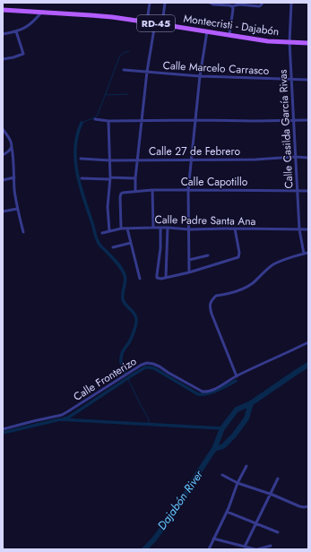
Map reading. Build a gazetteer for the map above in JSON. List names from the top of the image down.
{
  "streets": {
    "main road": ["RD-45", "Montecristi - Dajabón"],
    "street": [
      "Calle Marcelo Carrasco",
      "Calle Casilda García Rivas",
      "Calle 27 de Febrero",
      "Calle Capotillo",
      "Calle Padre Santa Ana",
      "Calle Fronterizo"
    ]
  },
  "crossings": [
    ["Montecristi - Dajabón", "Calle Casilda García Rivas"],
    ["Calle Marcelo Carrasco", "Calle Casilda García Rivas"],
    ["Calle Casilda García Rivas", "Calle 27 de Febrero"],
    ["Calle Casilda García Rivas", "Calle Capotillo"],
    ["Calle Casilda García Rivas", "Calle Padre Santa Ana"],
    ["Calle Capotillo", "Calle Padre Santa Ana"]
  ],
  "water": ["Dajabón River"]
}
